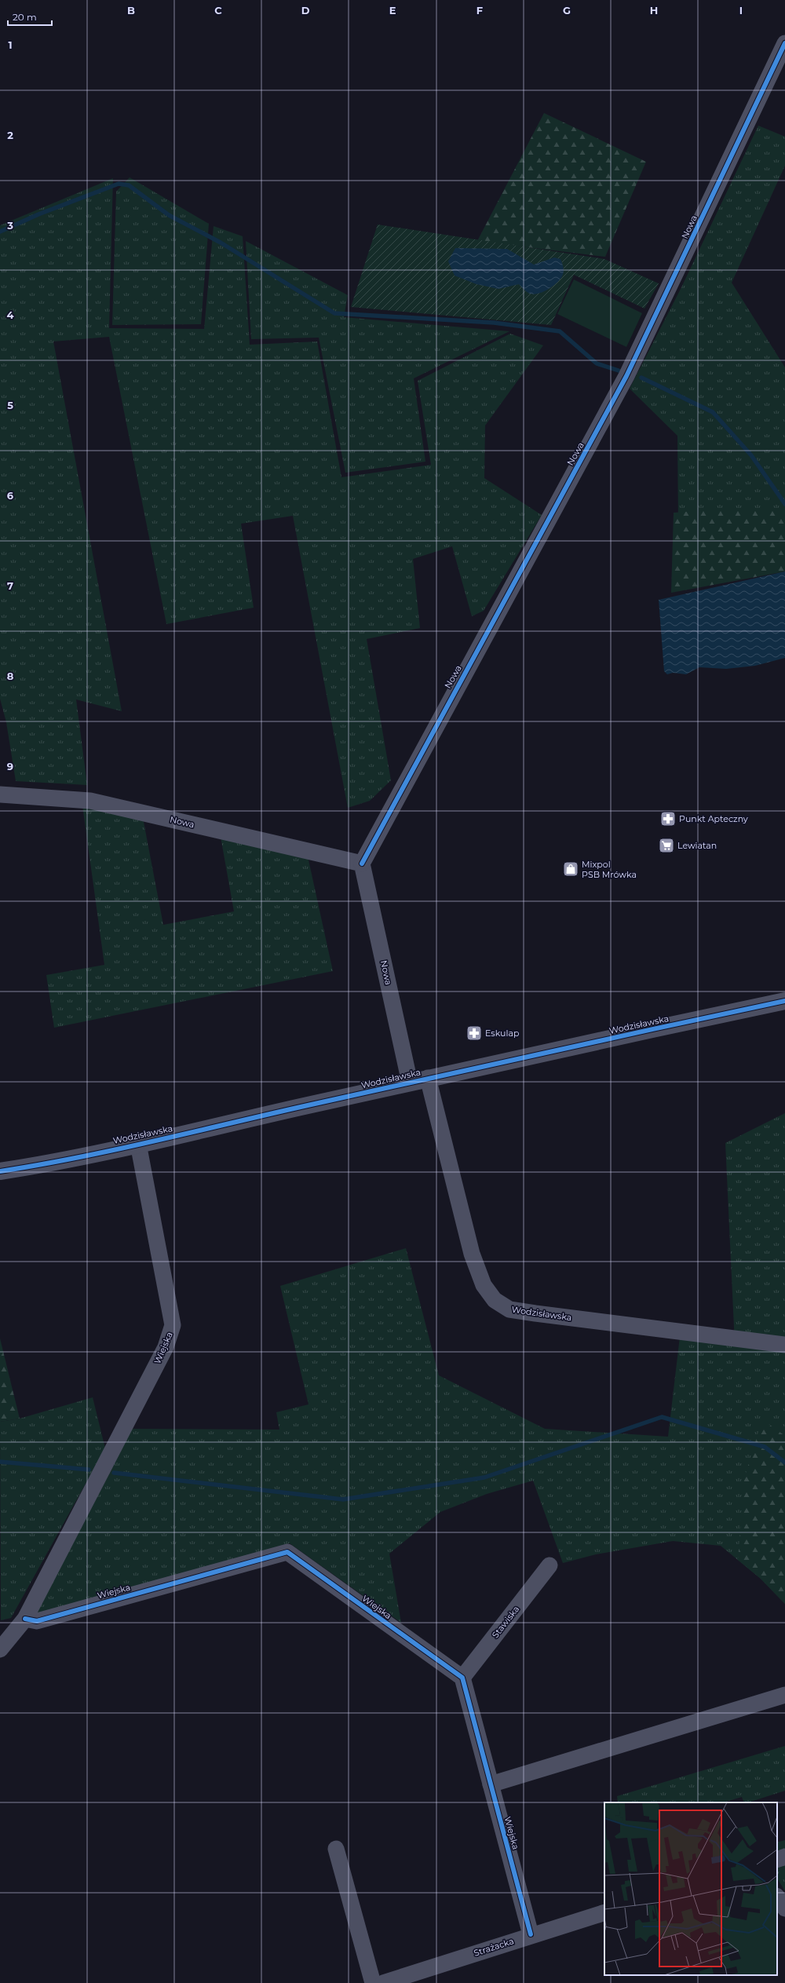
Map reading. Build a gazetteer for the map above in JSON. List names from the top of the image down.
{
  "streets": {
    "street": [
      "Nowa",
      "Wodzisławska",
      "Wiejska",
      "Stawiska",
      "Strażacka"
    ]
  },
  "crossings": [
    ["Nowa", "Wodzisławska"],
    ["Wodzisławska", "Wiejska"],
    ["Wiejska", "Stawiska"],
    ["Wiejska", "Strażacka"]
  ],
  "places": {
    "pharmacy": ["Punkt Apteczny", "Eskulap"],
    "supermarket": ["Lewiatan"],
    "shop": ["Mixpol PSB Mrówka"]
  },
  "scale_bar": "20 m",
  "grid": {
    "columns": [
      "B",
      "C",
      "D",
      "E",
      "F",
      "G",
      "H",
      "I"
    ],
    "rows": [
      "1",
      "2",
      "3",
      "4",
      "5",
      "6",
      "7",
      "8",
      "9"
    ]
  }
}
